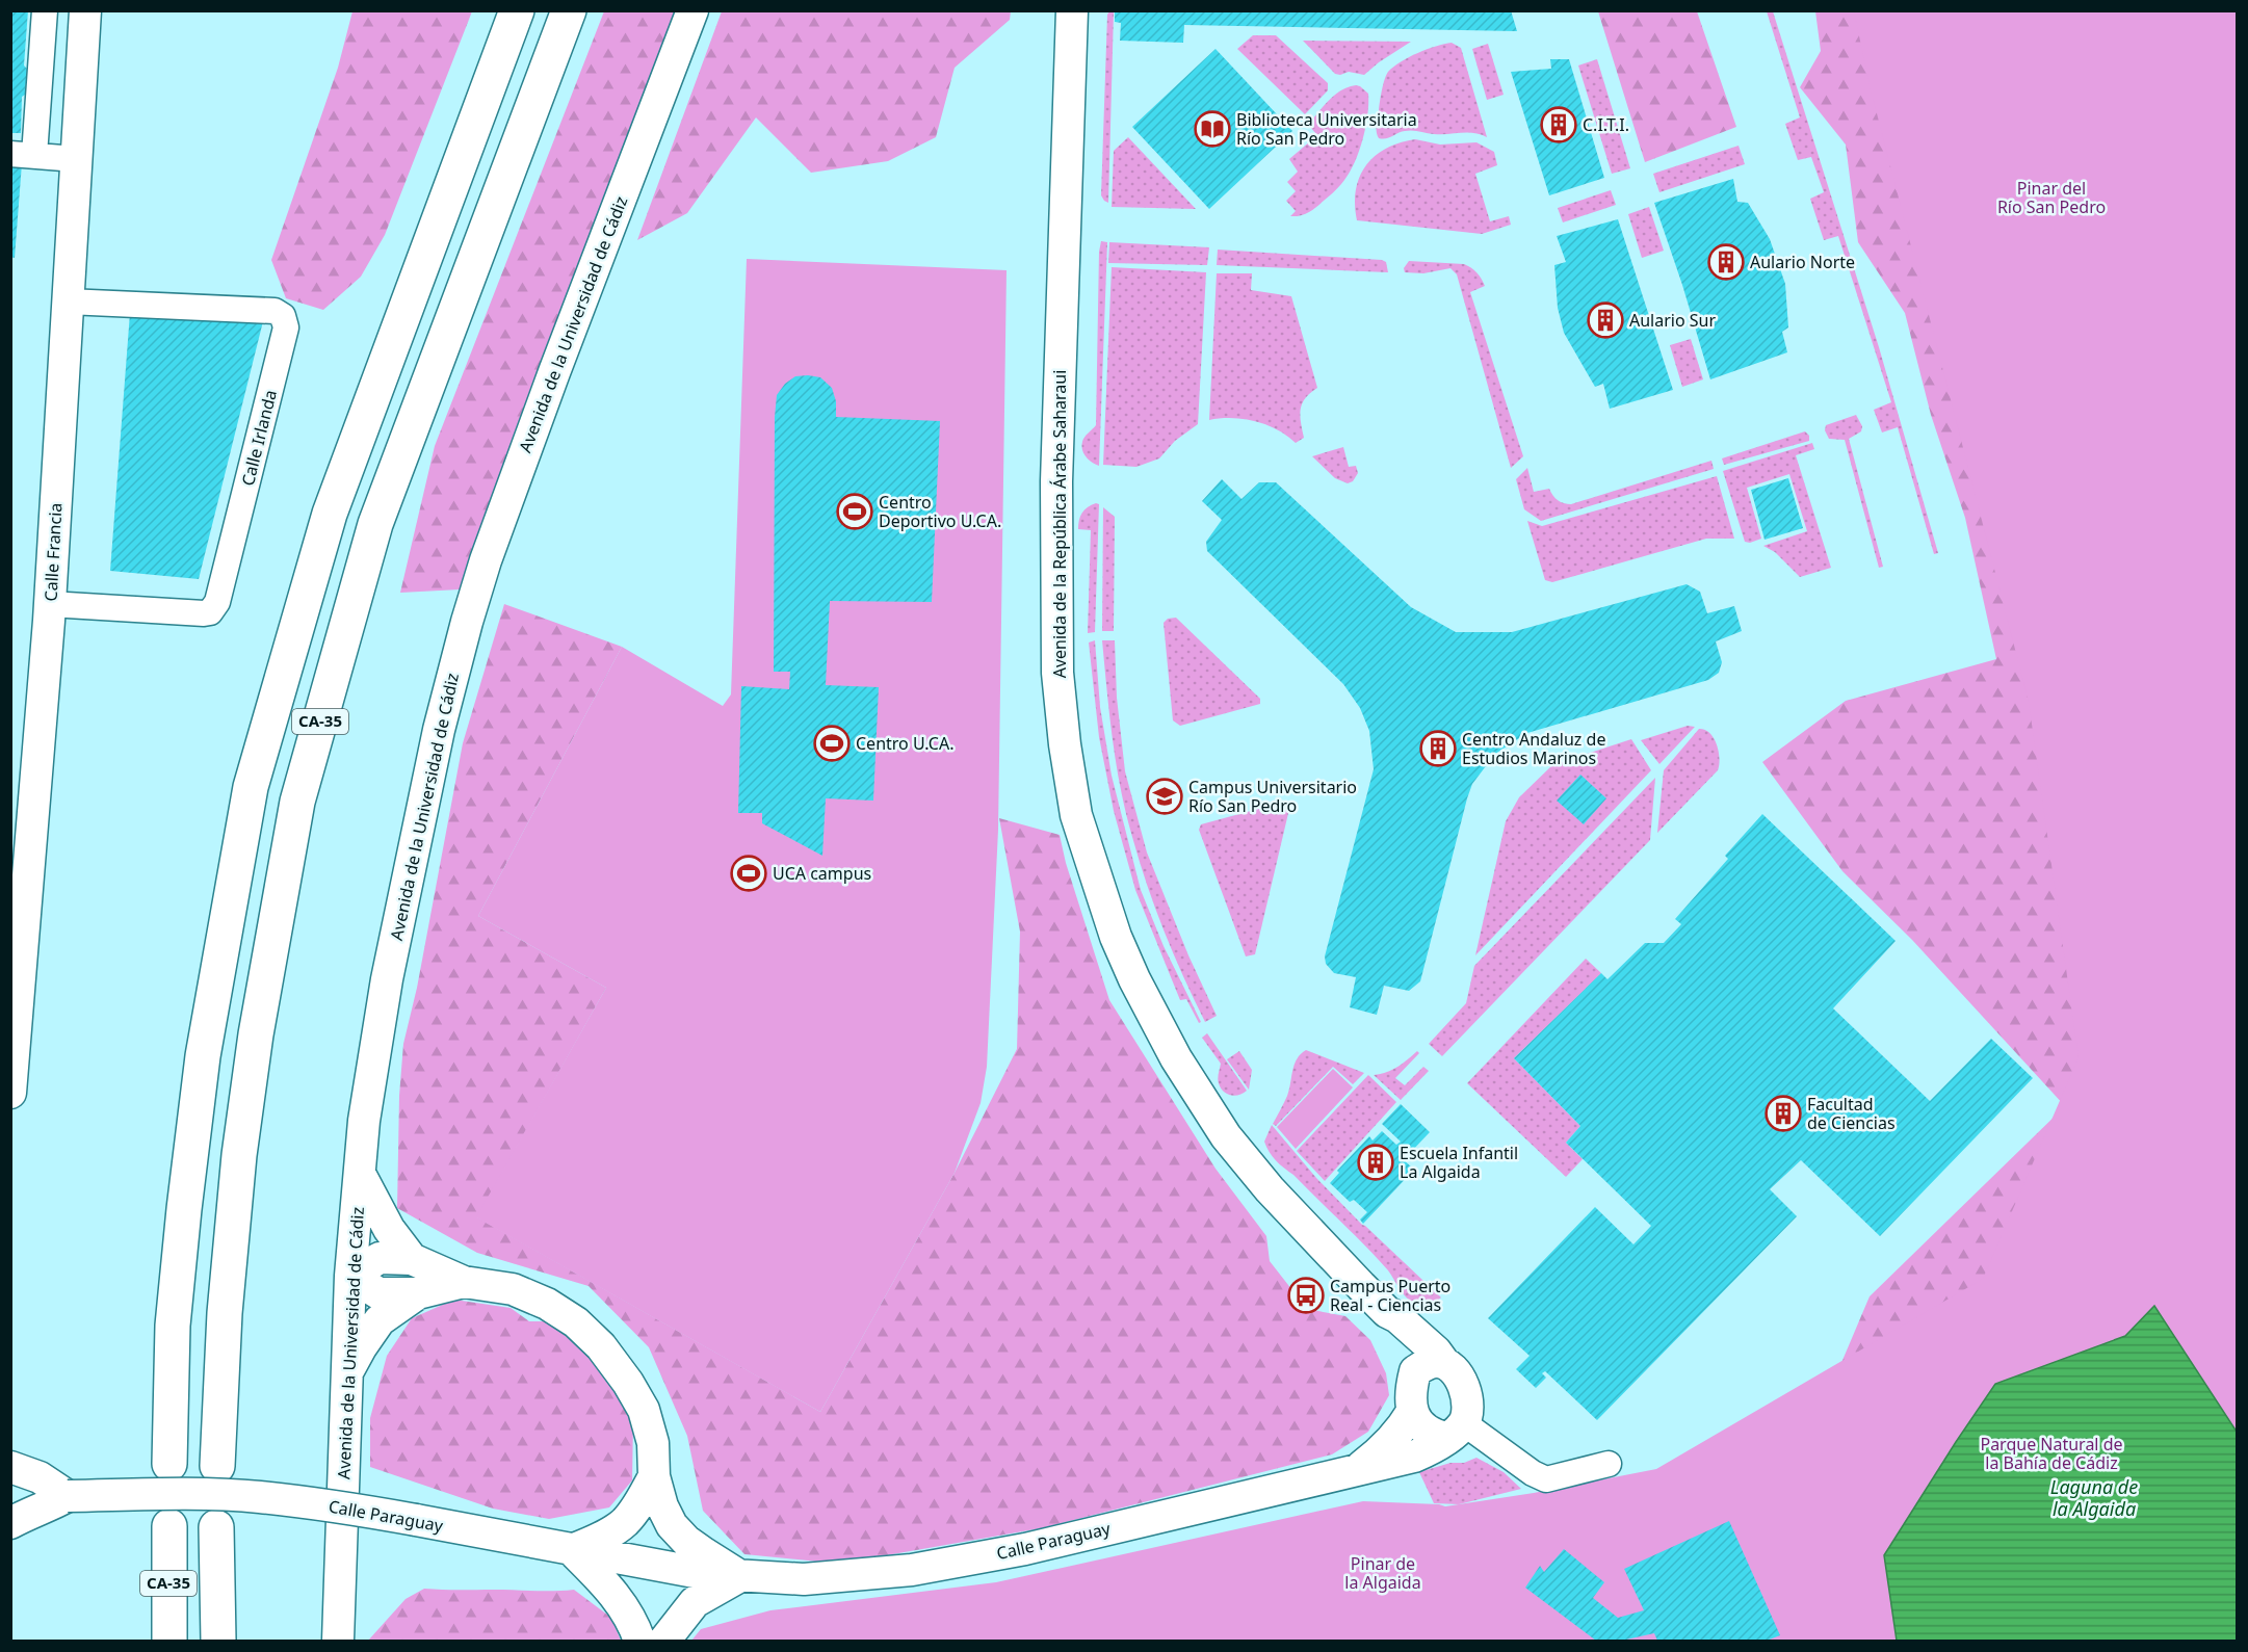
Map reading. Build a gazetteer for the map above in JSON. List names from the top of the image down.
{
  "streets": {
    "highway": ["CA-35"],
    "street": [
      "Avenida de la Universidad de Cádiz",
      "Calle Irlanda",
      "Avenida de la República Árabe Saharaui",
      "Calle Francia",
      "Calle Paraguay"
    ]
  },
  "crossings": [
    ["Calle Irlanda", "Calle Francia"]
  ],
  "water": ["Laguna de la Algaida"],
  "parks": ["Pinar del Río San Pedro", "Parque Natural de la Bahía de Cádiz", "Pinar de la Algaida"],
  "places": {
    "building": [
      "C.I.T.I.",
      "Aulario Norte",
      "Aulario Sur",
      "Centro Andaluz de Estudios Marinos",
      "Facultad de Ciencias",
      "Escuela Infantil La Algaida"
    ],
    "library": ["Biblioteca Universitaria Río San Pedro"],
    "sports": ["Centro Deportivo U.CA.", "Centro U.CA.", "UCA campus"],
    "school or university": ["Campus Universitario Río San Pedro"],
    "bus stop": ["Campus Puerto Real - Ciencias"]
  }
}
